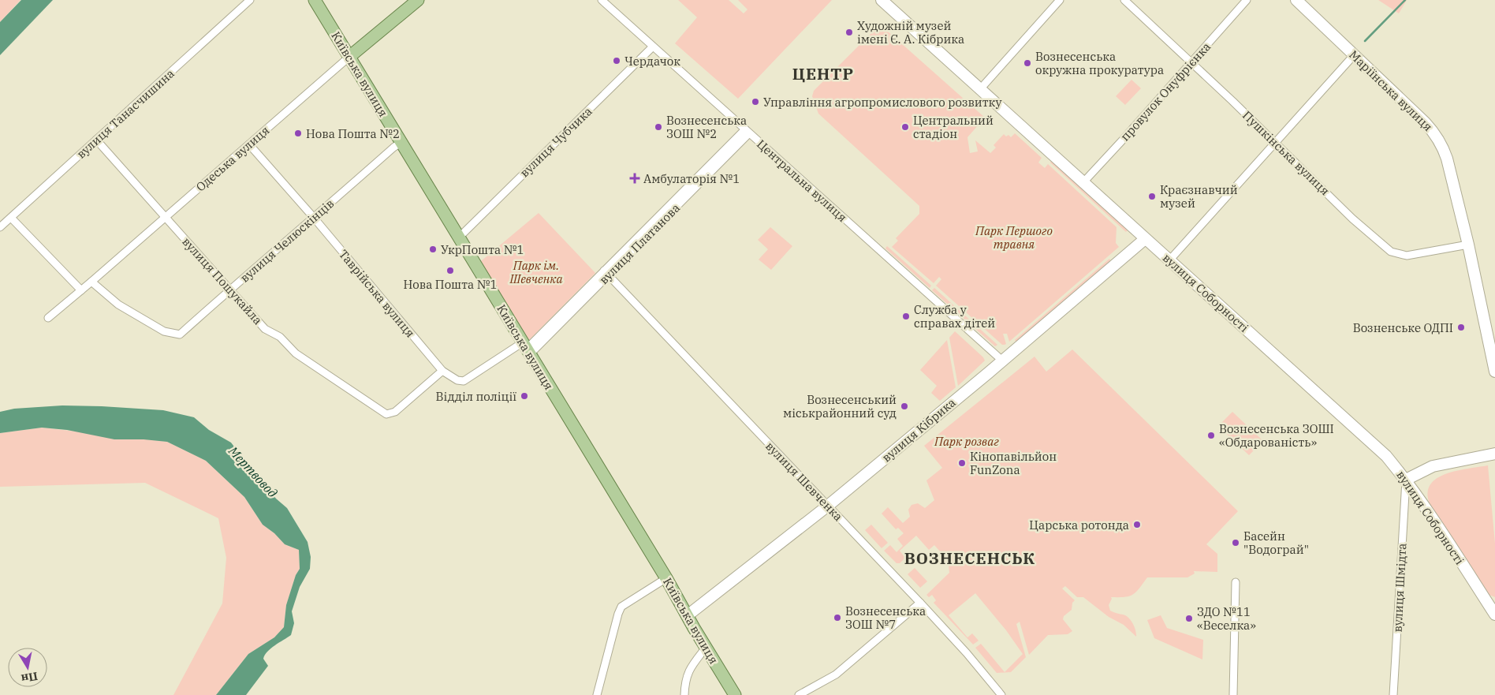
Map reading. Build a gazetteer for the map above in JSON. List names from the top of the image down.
{
  "streets": {
    "main road": [
      "Київська вулиця",
      "Маріїнська вулиця",
      "Одеська вулиця",
      "вулиця Соборності",
      "вулиця Кібрика"
    ],
    "street": [
      "провулок Онуфрієнка",
      "вулиця Танасчишина",
      "вулиця Чубчика",
      "Пушкінська вулиця",
      "Центральна вулиця",
      "вулиця Челюскінців",
      "вулиця Платанова",
      "вулиця Пошукайла",
      "Таврійська вулиця",
      "вулиця Шевченка",
      "вулиця Шмідта"
    ]
  },
  "crossings": [
    ["Київська вулиця", "вулиця Чубчика"],
    ["Київська вулиця", "Одеська вулиця"],
    ["Київська вулиця", "вулиця Челюскінців"],
    ["Київська вулиця", "вулиця Платанова"],
    ["Київська вулиця", "Таврійська вулиця"],
    ["Київська вулиця", "вулиця Кібрика"],
    ["Маріїнська вулиця", "Пушкінська вулиця"],
    ["провулок Онуфрієнка", "Пушкінська вулиця"],
    ["провулок Онуфрієнка", "вулиця Соборності"],
    ["вулиця Танасчишина", "вулиця Пошукайла"],
    ["вулиця Чубчика", "Центральна вулиця"],
    ["Одеська вулиця", "вулиця Челюскінців"],
    ["Одеська вулиця", "вулиця Пошукайла"],
    ["Одеська вулиця", "Таврійська вулиця"],
    ["Центральна вулиця", "вулиця Платанова"],
    ["Центральна вулиця", "вулиця Кібрика"],
    ["вулиця Челюскінців", "вулиця Пошукайла"],
    ["вулиця Челюскінців", "Таврійська вулиця"],
    ["вулиця Платанова", "Таврійська вулиця"],
    ["вулиця Платанова", "вулиця Шевченка"],
    ["вулиця Пошукайла", "Таврійська вулиця"],
    ["вулиця Соборності", "вулиця Кібрика"],
    ["вулиця Соборності", "вулиця Шмідта"],
    ["вулиця Кібрика", "вулиця Шевченка"]
  ],
  "districts": ["ЦЕНТР", "ВОЗНЕСЕНСЬК"],
  "water": ["Мертвовод"],
  "parks": ["Парк Першого травня", "Парк ім. Шевченка", "Парк розваг"],
  "places": {
    "other": [
      "Художній музей імені Є. А. Кібрика",
      "Чердачок",
      "Вознесенська окружна прокуратура",
      "Управління агропромислового розвитку",
      "Вознесенська ЗОШ №2",
      "Центральний стадіон",
      "Нова Пошта №2",
      "Краєзнавчий музей",
      "УкрПошта №1",
      "Нова Пошта №1",
      "Служба у справах дітей",
      "Возненське ОДПІ",
      "Відділ поліції",
      "Вознесенський міськрайонний суд",
      "Вознесенська ЗОШІ «Обдарованість»",
      "Кінопавільйон FunZona",
      "Царська ротонда",
      "Басейн \"Водограй\"",
      "Вознесенська ЗОШ №7",
      "ЗДО №11 «Веселка»"
    ],
    "health": ["Амбулаторія №1"]
  },
  "north": "bottom"
}
